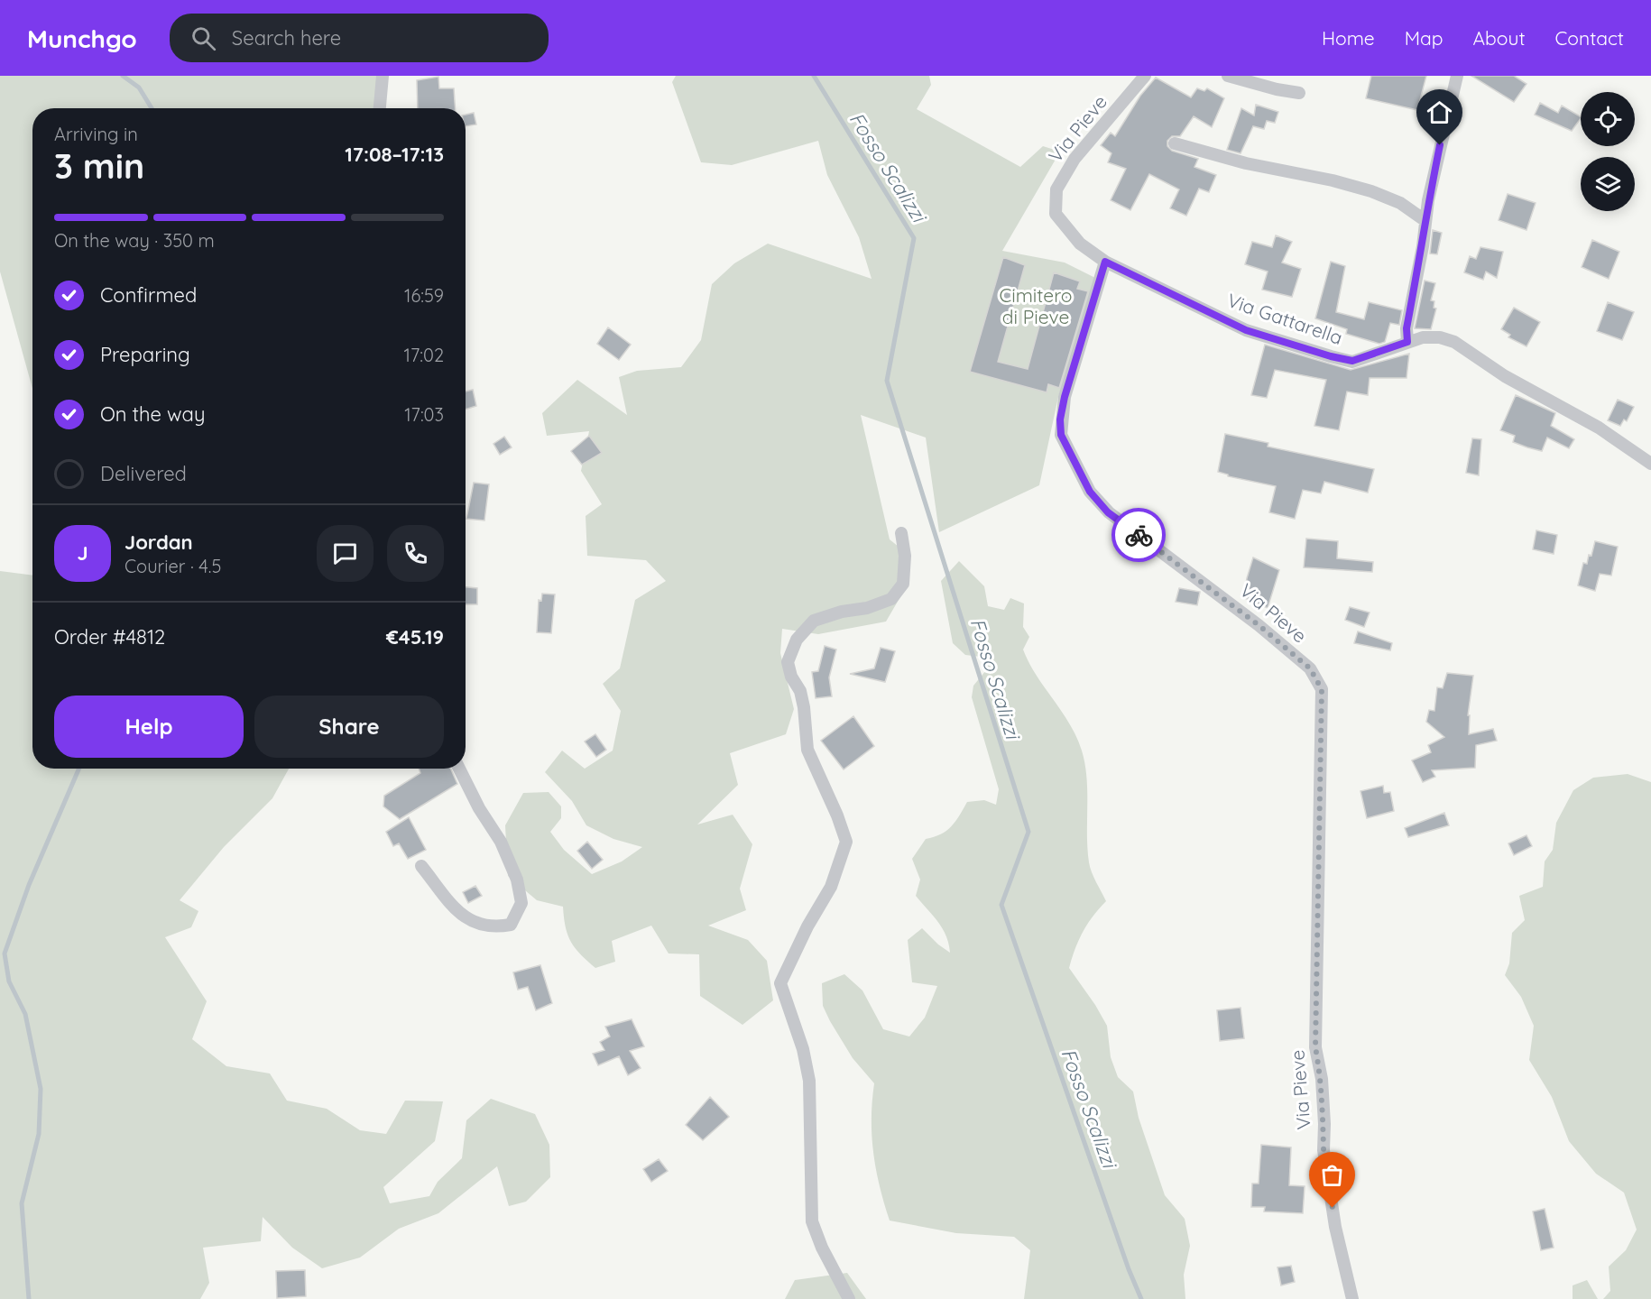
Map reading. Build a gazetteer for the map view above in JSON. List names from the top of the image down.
{
  "streets": {
    "street": ["Via Pieve", "Via Gattarella"]
  },
  "crossings": [
    ["Via Pieve", "Via Gattarella"]
  ],
  "water": ["Fosso Scalizzi"],
  "parks": ["Cimitero di Pieve"],
  "page": {
    "header": "Munchgo",
    "search": "Search here",
    "nav": [
      "Home",
      "Map",
      "About",
      "Contact"
    ],
    "heading": ["3 min", "Arriving in", "17:08–17:13"],
    "panel": [
      "Jordan",
      "Courier · 4.5",
      "Order #4812",
      "€45.19"
    ],
    "bar": "On the way · 350 m",
    "list": [
      ["Confirmed", "16:59"],
      ["Preparing", "17:02"],
      ["On the way", "17:03"],
      "Delivered"
    ],
    "round": "J",
    "buttons": ["Help", "Share"]
  }
}
